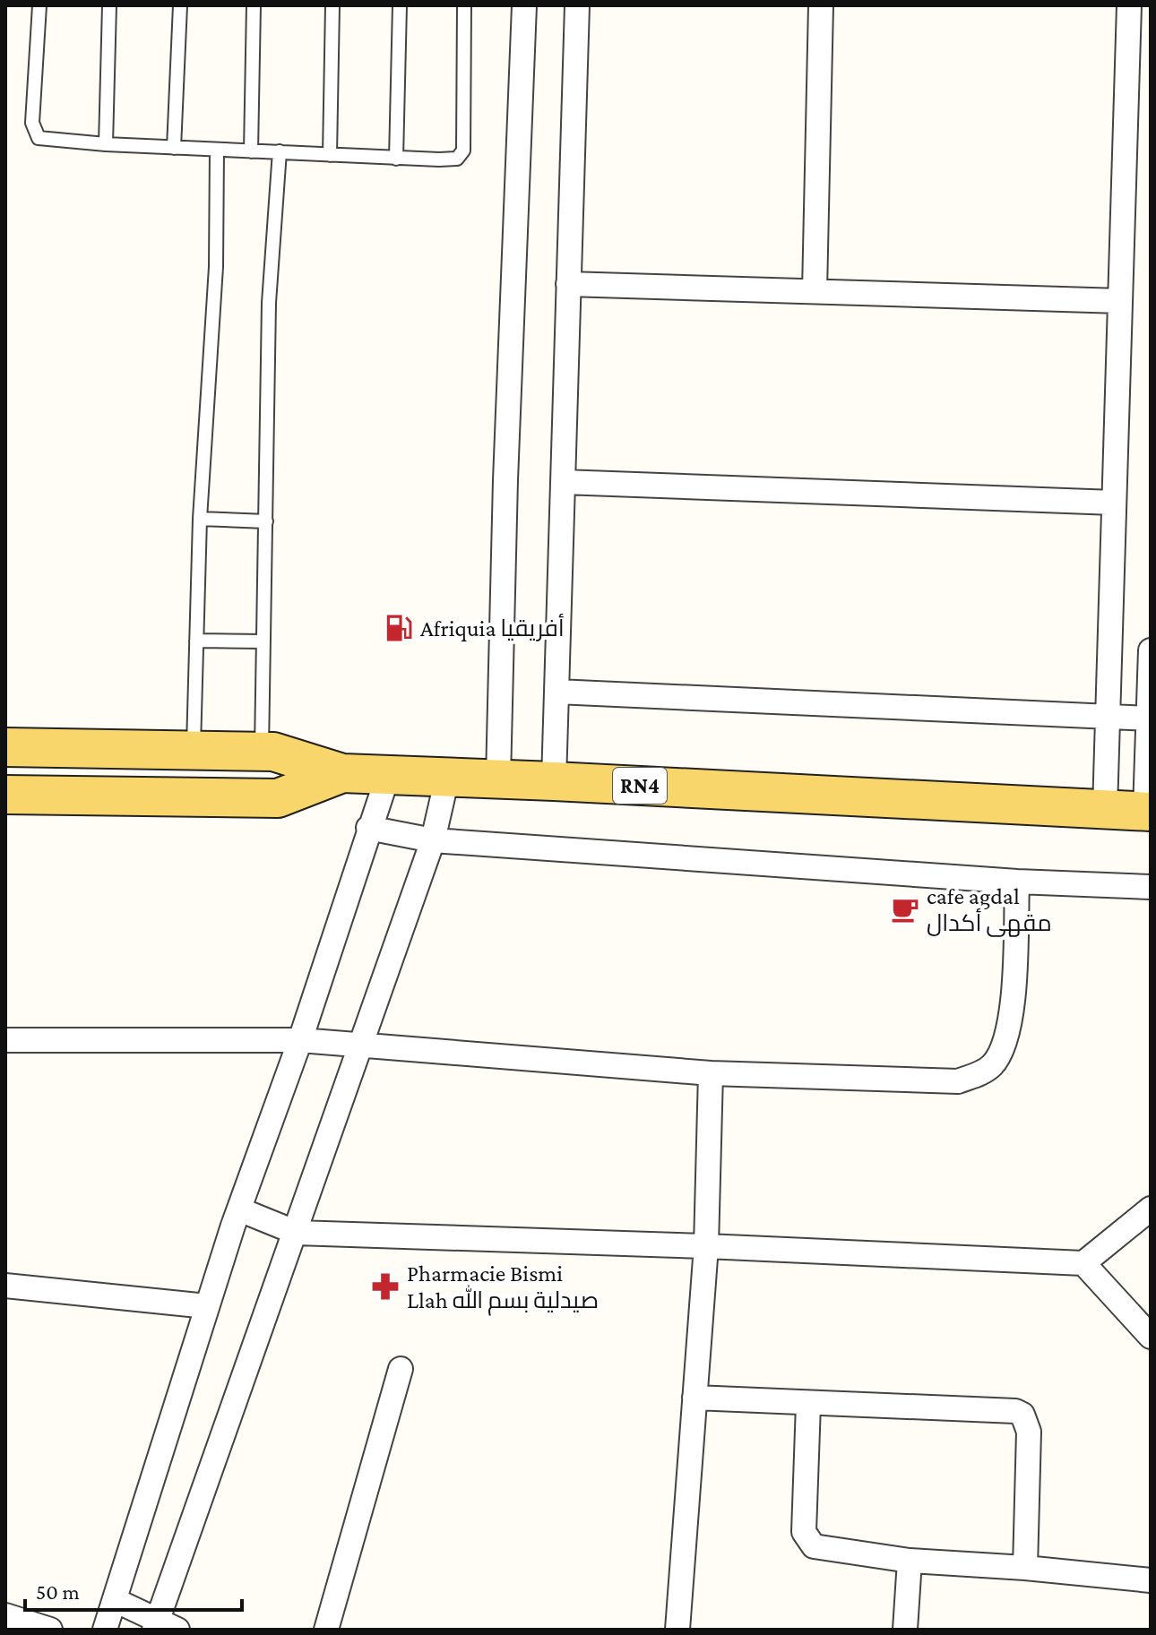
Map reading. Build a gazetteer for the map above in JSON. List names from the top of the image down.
{
  "streets": {
    "main road": ["RN4"]
  },
  "places": {
    "fuel station": ["Afriquia أفريقيا"],
    "cafe": ["cafe agdal مقهى أكدال"],
    "pharmacy": ["Pharmacie Bismi Llah صيدلية بسم الله"]
  },
  "scale_bar": "50 m"
}
